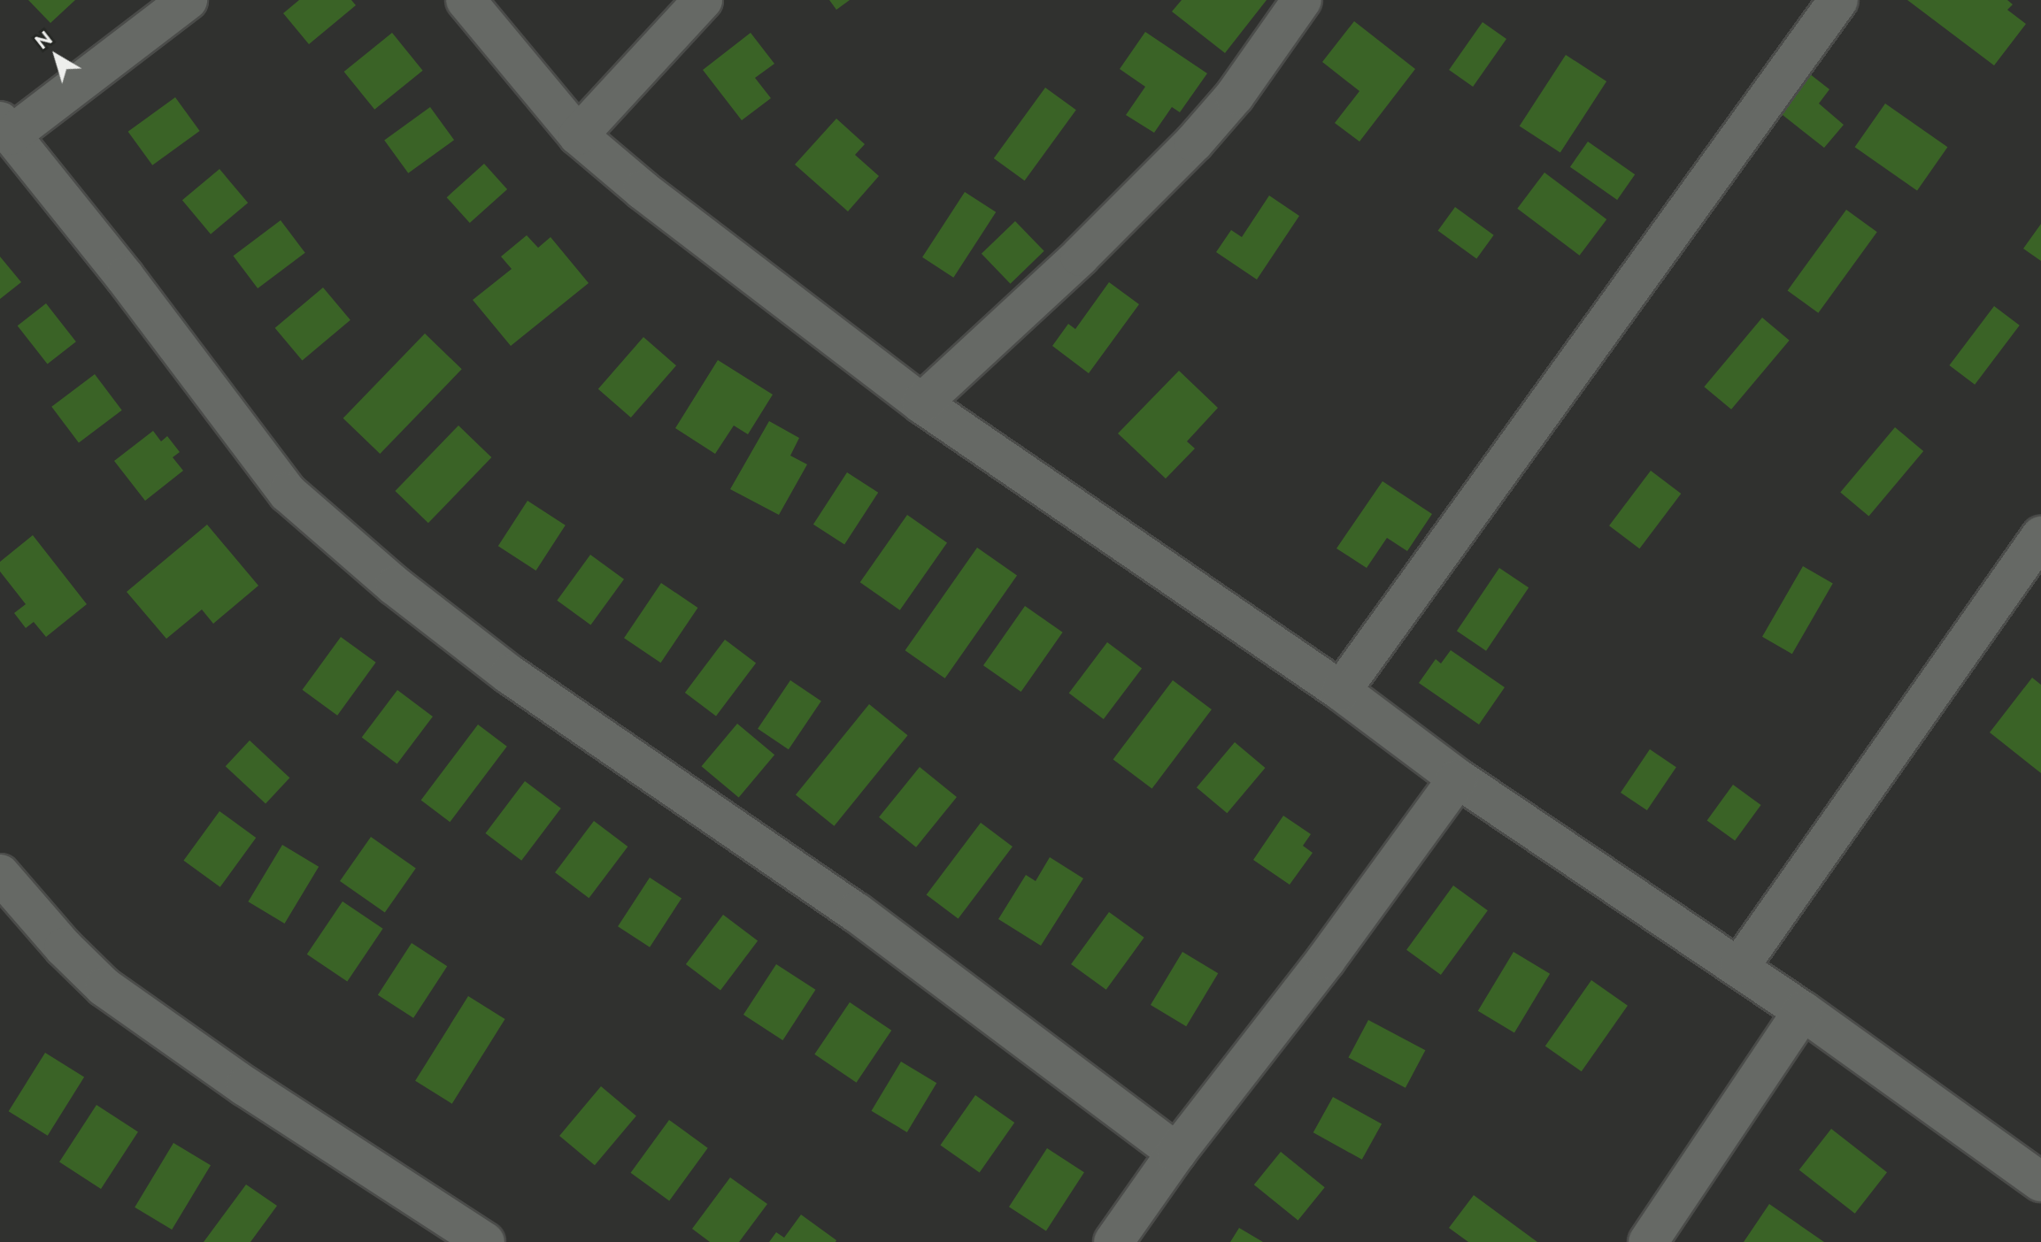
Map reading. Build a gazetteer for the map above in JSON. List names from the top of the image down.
{
  "north": "top left"
}
